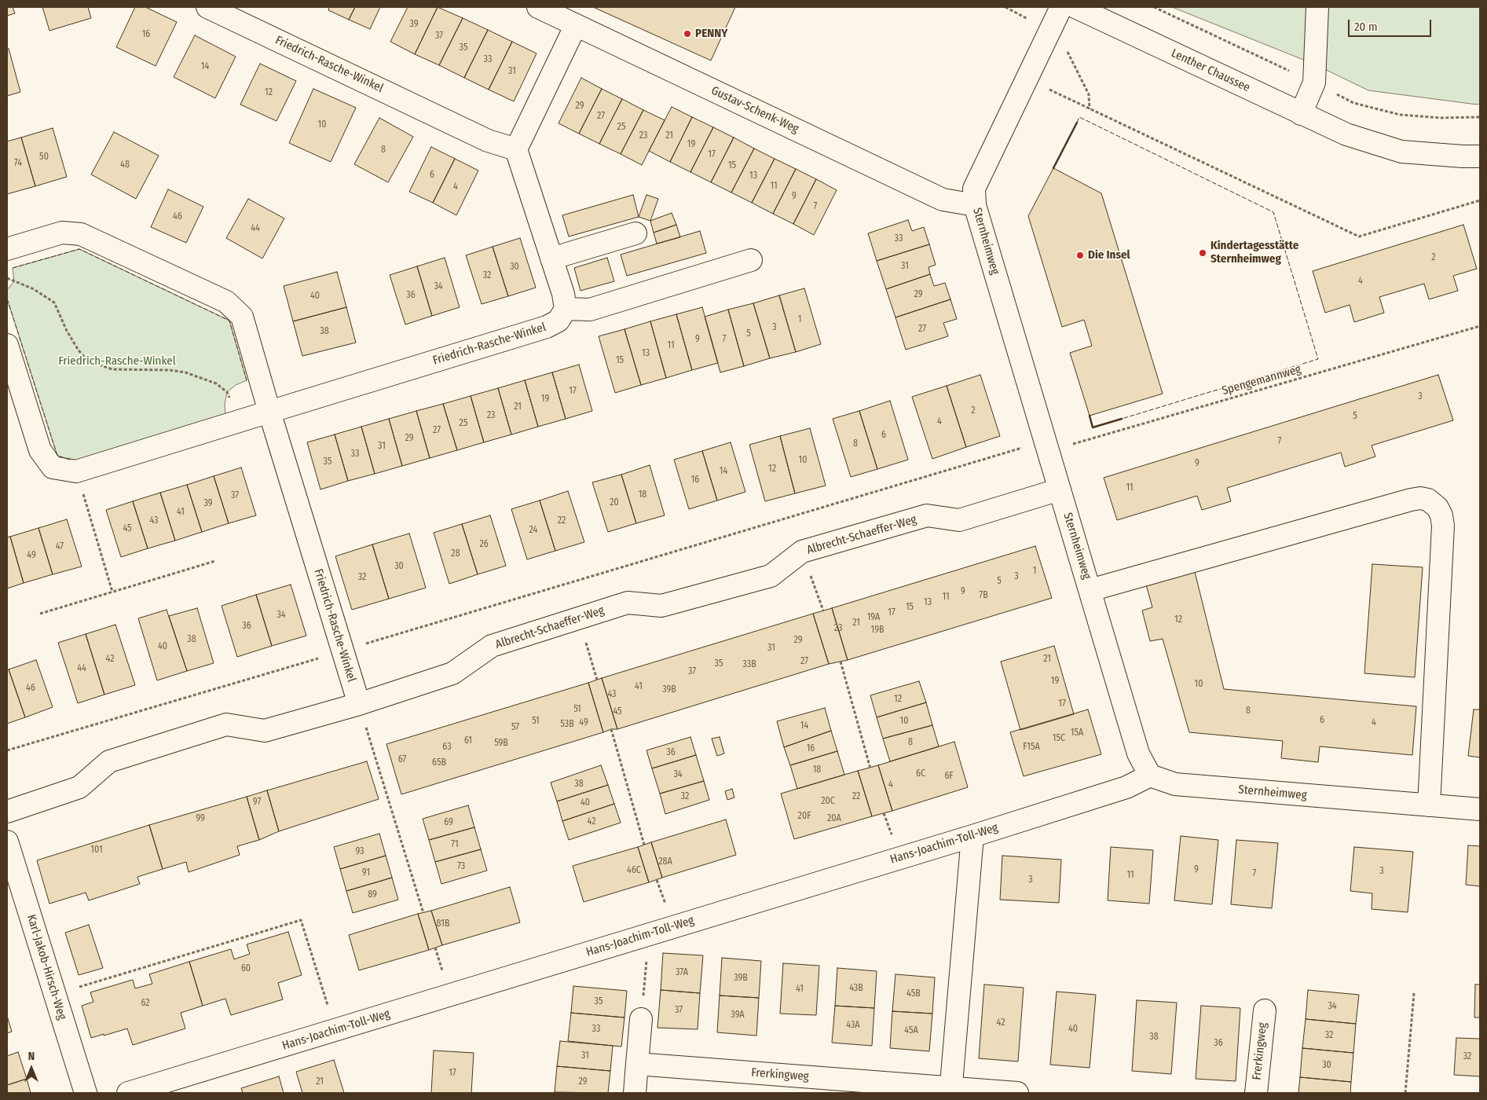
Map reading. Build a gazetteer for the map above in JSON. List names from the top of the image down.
{
  "streets": {
    "street": [
      "Friedrich-Rasche-Winkel",
      "Lenther Chaussee",
      "Gustav-Schenk-Weg",
      "Sternheimweg",
      "Albrecht-Schaeffer-Weg",
      "Hans-Joachim-Toll-Weg",
      "Karl-Jakob-Hirsch-Weg",
      "Frerkingweg"
    ],
    "path": ["Spengemannweg"]
  },
  "crossings": [
    ["Friedrich-Rasche-Winkel", "Spengemannweg"],
    ["Friedrich-Rasche-Winkel", "Albrecht-Schaeffer-Weg"],
    ["Gustav-Schenk-Weg", "Sternheimweg"],
    ["Sternheimweg", "Spengemannweg"],
    ["Sternheimweg", "Albrecht-Schaeffer-Weg"],
    ["Sternheimweg", "Hans-Joachim-Toll-Weg"]
  ],
  "parks": ["Friedrich-Rasche-Winkel"],
  "places": ["PENNY", "Kindertagesstätte Sternheimweg", "Die Insel"],
  "house_numbers": [
    "39",
    "16",
    "37",
    "35",
    "33",
    "14",
    "31",
    "12",
    "29",
    "27",
    "10",
    "25",
    "23",
    "21",
    "19",
    "8",
    "17",
    "50",
    "74",
    "48",
    "15",
    "6",
    "13",
    "11",
    "4",
    "9",
    "7",
    "46",
    "44",
    "33",
    "2",
    "31",
    "30",
    "32",
    "4",
    "34",
    "29",
    "36",
    "40",
    "1",
    "3",
    "27",
    "38",
    "5",
    "9",
    "7",
    "11",
    "13",
    "15",
    "17",
    "3",
    "19",
    "21",
    "2",
    "23",
    "5",
    "4",
    "25",
    "27",
    "6",
    "29",
    "7",
    "8",
    "31",
    "33",
    "10",
    "35",
    "9",
    "12",
    "14",
    "16",
    "11",
    "18",
    "37",
    "20",
    "39",
    "41",
    "43",
    "22",
    "45",
    "24",
    "26",
    "47",
    "28",
    "49",
    "30",
    "1",
    "3",
    "32",
    "5",
    "9",
    "7B",
    "11",
    "13",
    "15",
    "17",
    "34",
    "19A",
    "12",
    "21",
    "36",
    "23",
    "19B",
    "38",
    "29",
    "40",
    "31",
    "42",
    "21",
    "27",
    "35",
    "33B",
    "44",
    "37",
    "19",
    "10",
    "41",
    "46",
    "39B",
    "43",
    "12",
    "17",
    "51",
    "8",
    "45",
    "6",
    "51",
    "10",
    "49",
    "4",
    "53B",
    "14",
    "57",
    "15A",
    "15C",
    "61",
    "8",
    "59B",
    "63",
    "F15A",
    "16",
    "36",
    "67",
    "65B",
    "18",
    "6C",
    "34",
    "6F",
    "38",
    "4",
    "32",
    "22",
    "20C",
    "97",
    "40",
    "20F",
    "99",
    "20A",
    "42",
    "69",
    "71",
    "101",
    "93",
    "28A",
    "73",
    "9",
    "46C",
    "3",
    "91",
    "7",
    "11",
    "3",
    "89",
    "81B",
    "60",
    "37A",
    "39B",
    "43B",
    "41",
    "45B",
    "35",
    "62",
    "34",
    "37",
    "39A",
    "42",
    "43A",
    "33",
    "40",
    "45A",
    "32",
    "38",
    "36",
    "31",
    "32",
    "30",
    "17",
    "21",
    "29"
  ],
  "scale_bar": "20 m",
  "north": "top"
}
